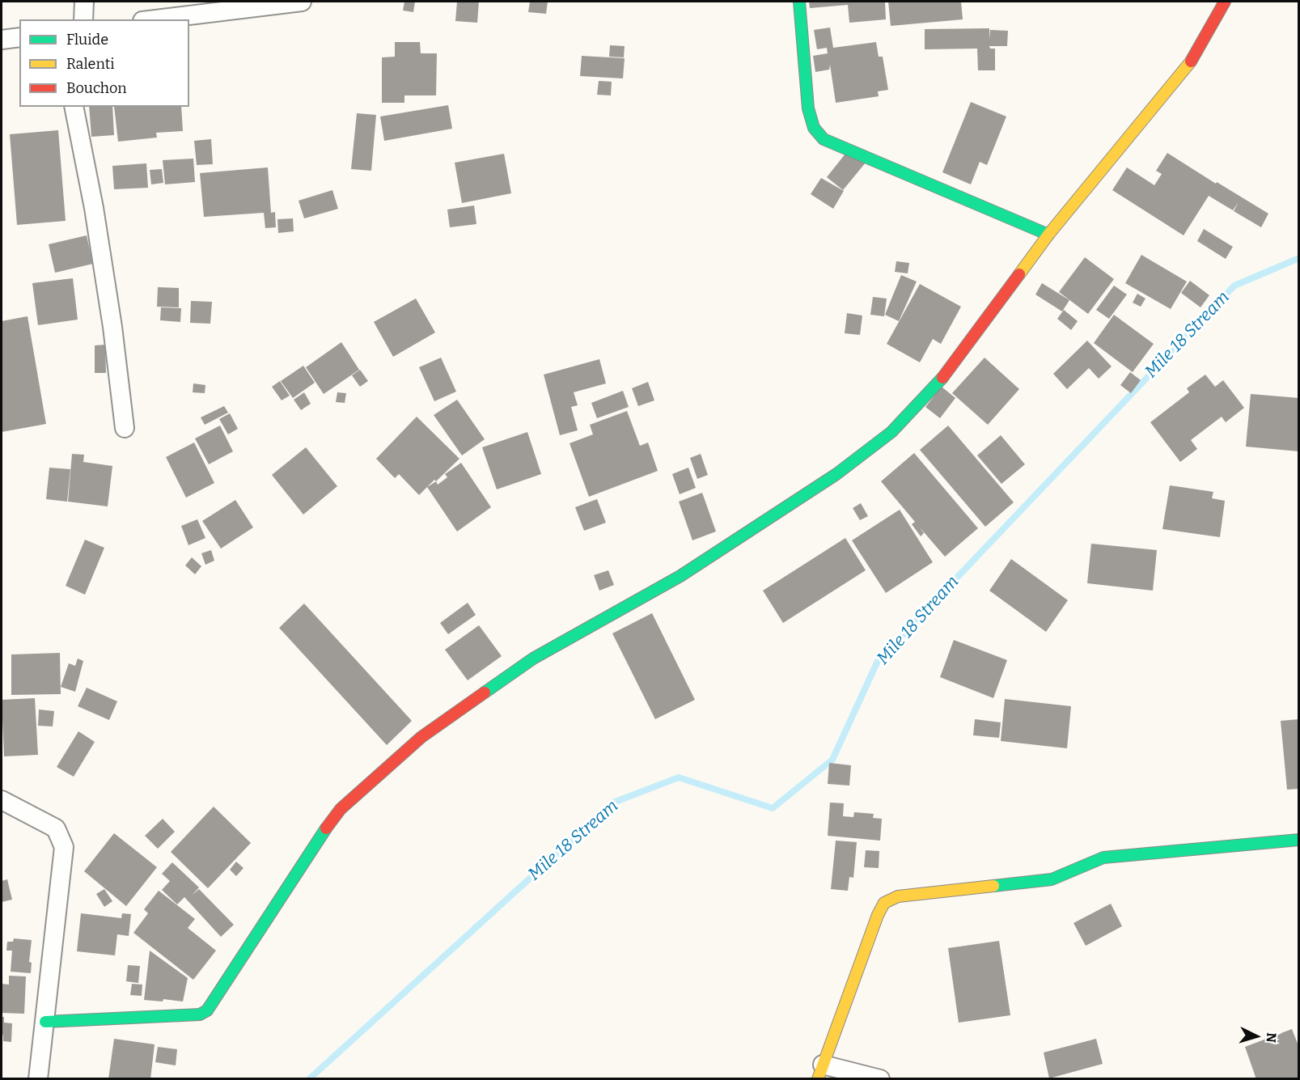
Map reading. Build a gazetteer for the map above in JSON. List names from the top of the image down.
{
  "water": ["Mile 18 Stream"],
  "legend": ["Fluide", "Ralenti", "Bouchon"],
  "north": "right"
}
